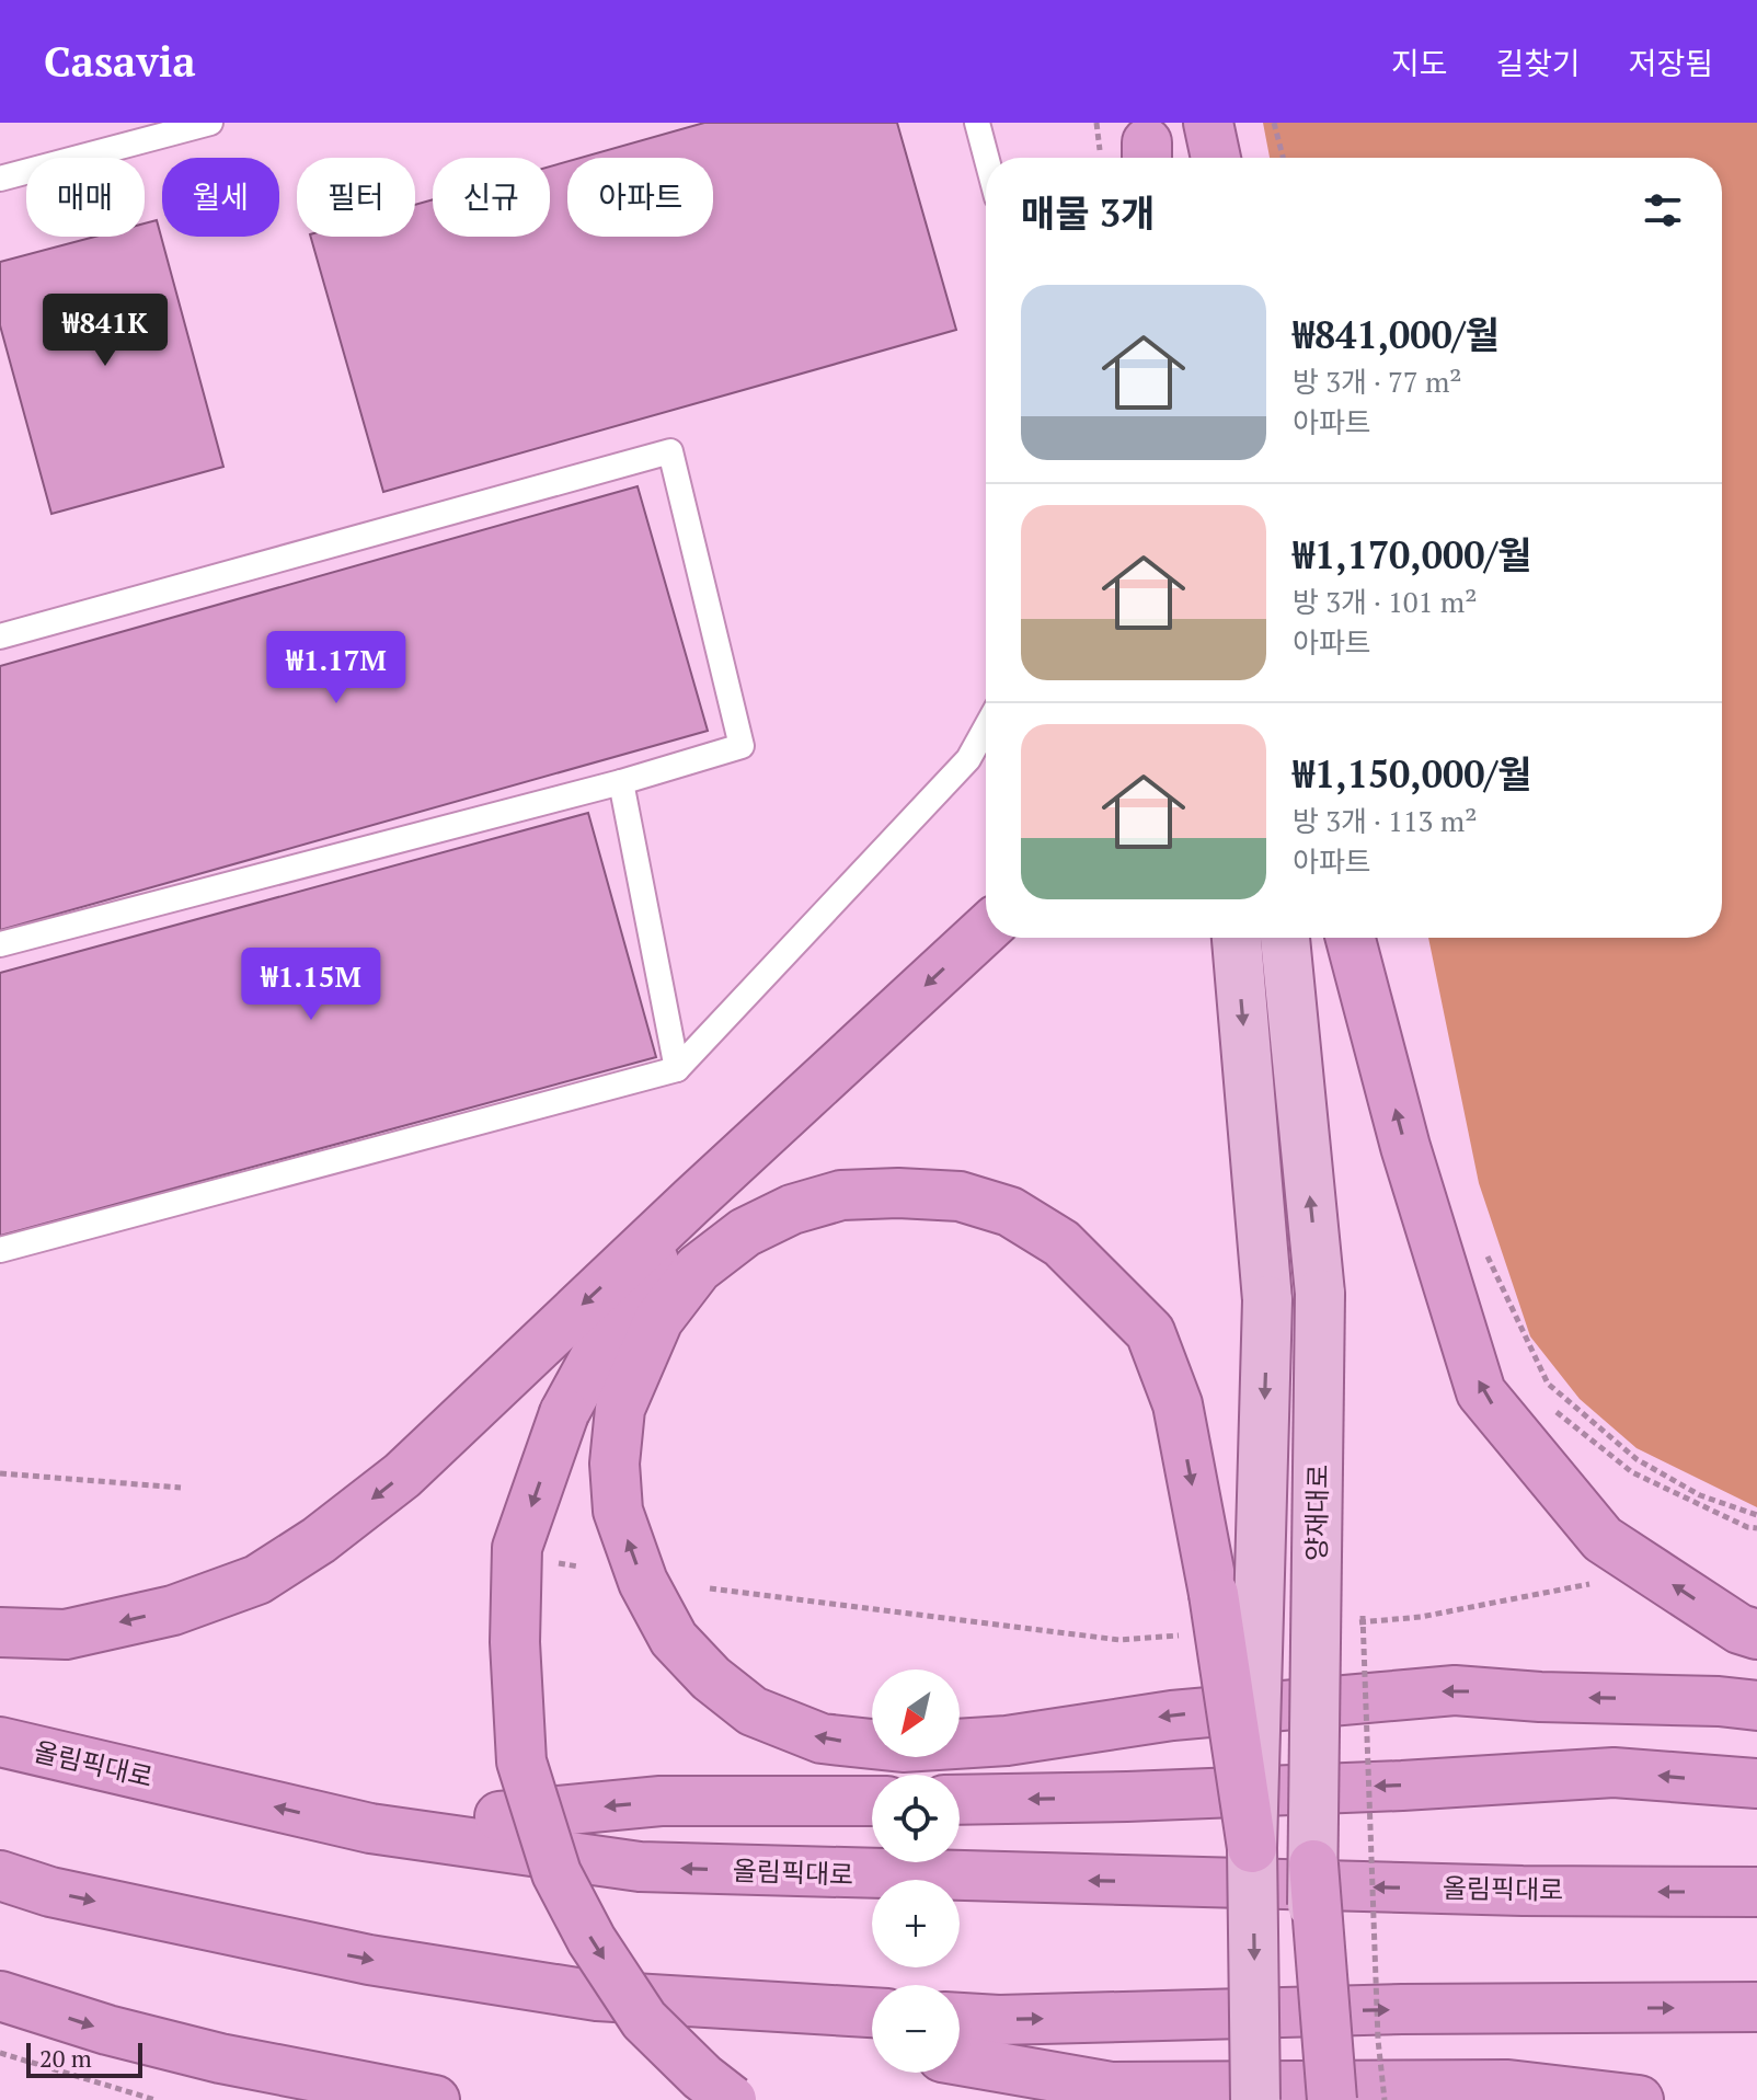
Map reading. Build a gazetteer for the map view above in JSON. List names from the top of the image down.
{
  "streets": {
    "highway": ["올림픽대로"],
    "main road": ["양재대로"]
  },
  "scale_bar": "20 m",
  "north": "bottom left",
  "page": {
    "header": "Casavia",
    "nav": ["지도", "길찾기", "저장됨"],
    "chip": [
      "매매",
      "월세",
      "필터",
      "신규",
      "아파트"
    ],
    "heading": "매물 3개",
    "list": [
      {
        "name": "₩841,000/월",
        "note": "방 3개 · 77 m² · 아파트"
      },
      {
        "name": "₩1,170,000/월",
        "note": "방 3개 · 101 m² · 아파트"
      },
      {
        "name": "₩1,150,000/월",
        "note": "방 3개 · 113 m² · 아파트"
      }
    ],
    "price": ["₩841K", "₩1.17M", "₩1.15M"],
    "map_buttons": ["+", "−"],
    "scale": "20 m"
  }
}
